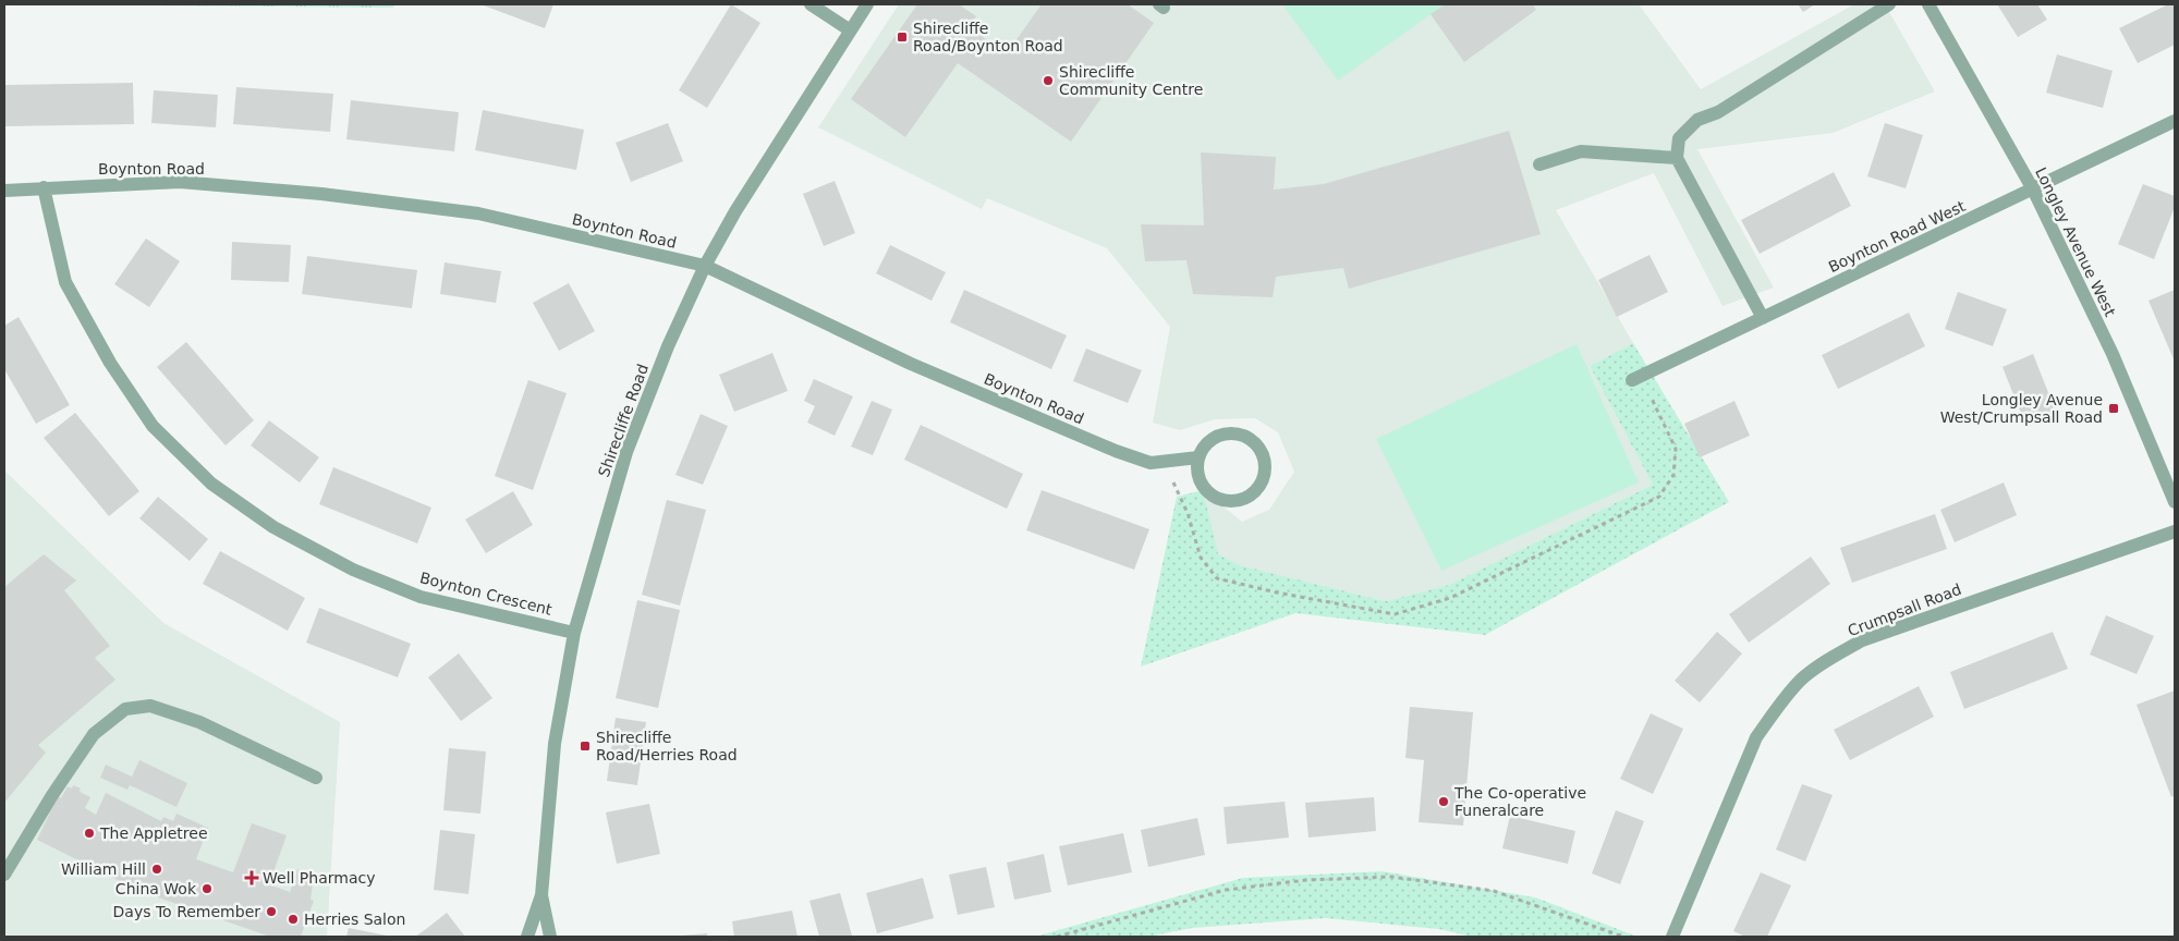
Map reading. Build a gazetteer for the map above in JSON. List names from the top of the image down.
{
  "streets": {
    "street": [
      "Boynton Road",
      "Boynton Road West",
      "Longley Avenue West",
      "Shirecliffe Road",
      "Boynton Crescent",
      "Crumpsall Road"
    ]
  },
  "crossings": [
    ["Boynton Road", "Shirecliffe Road"],
    ["Boynton Road", "Boynton Crescent"],
    ["Boynton Road West", "Longley Avenue West"],
    ["Shirecliffe Road", "Boynton Crescent"]
  ],
  "places": {
    "transit": ["Shirecliffe Road/Boynton Road", "Longley Avenue West/Crumpsall Road", "Shirecliffe Road/Herries Road"],
    "other": [
      "Shirecliffe Community Centre",
      "The Co-operative Funeralcare",
      "The Appletree",
      "William Hill",
      "China Wok",
      "Days To Remember",
      "Herries Salon"
    ],
    "health": ["Well Pharmacy"]
  }
}
